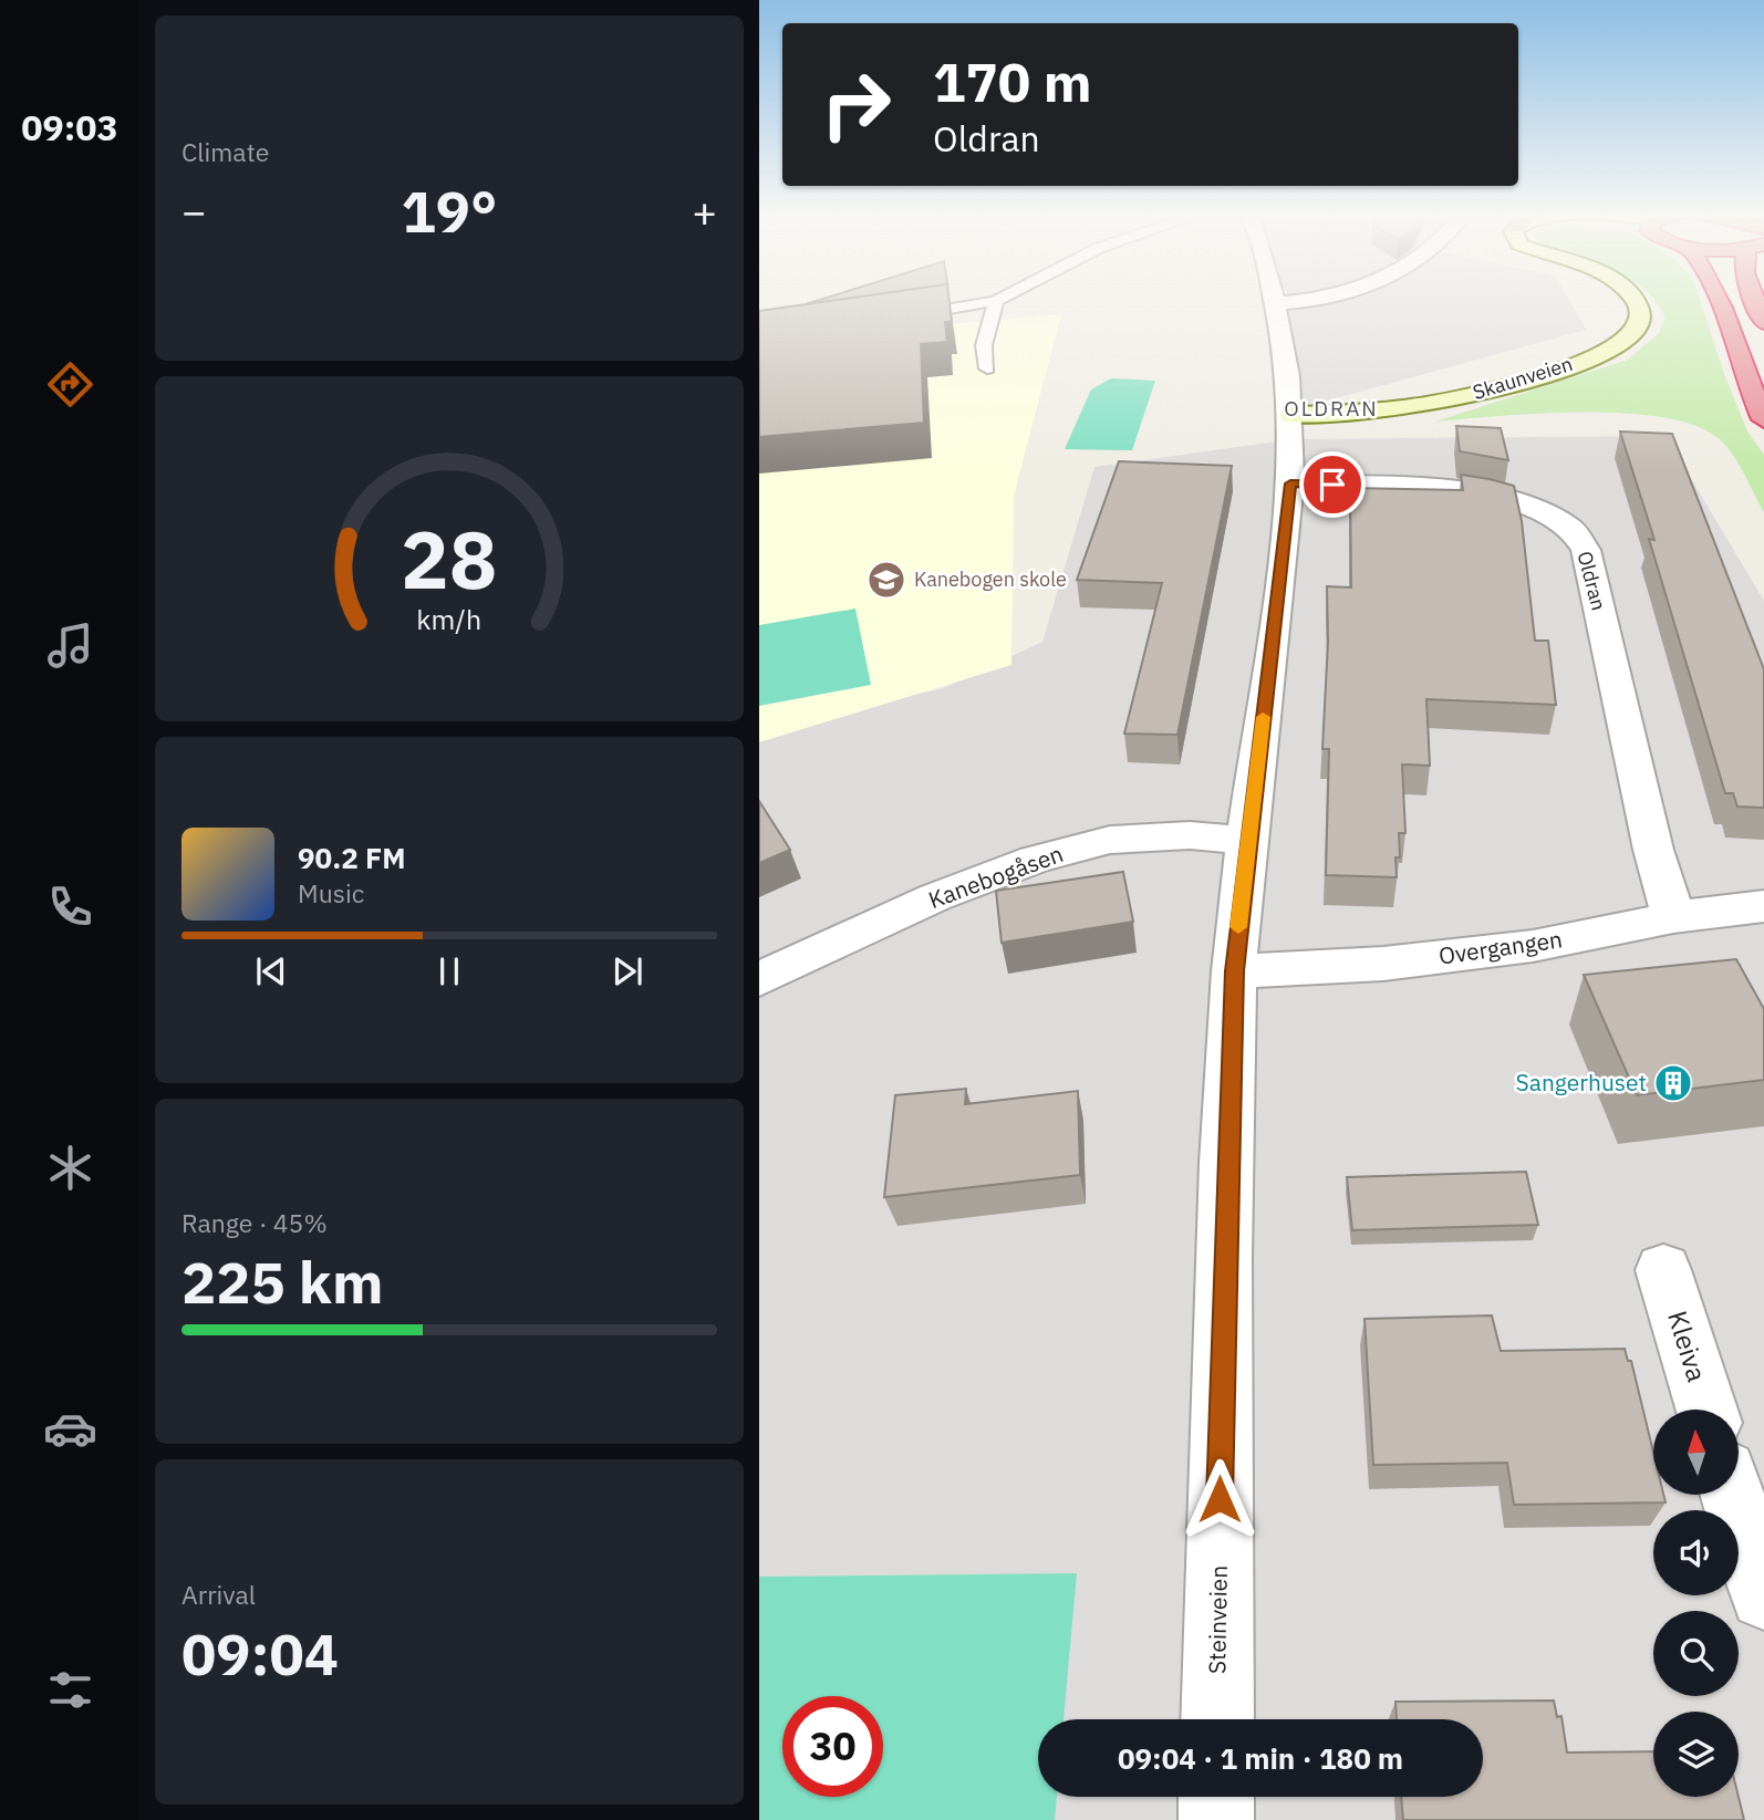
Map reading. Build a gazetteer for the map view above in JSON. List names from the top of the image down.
{
  "streets": {
    "street": [
      "Skaunveien",
      "Oldran",
      "Kanebogåsen",
      "Overgangen",
      "Kleiva",
      "Steinveien"
    ]
  },
  "crossings": [
    ["Skaunveien", "Steinveien"],
    ["Oldran", "Overgangen"],
    ["Oldran", "Steinveien"],
    ["Kanebogåsen", "Steinveien"],
    ["Overgangen", "Steinveien"]
  ],
  "districts": ["OLDRAN"],
  "places": {
    "school or university": ["Kanebogen skole"],
    "building": ["Sangerhuset"]
  },
  "north": "top",
  "page": {
    "tabs": "09:03",
    "tile": [
      "Climate",
      ["Range · 45%", "225 km"],
      ["Arrival", "09:04"]
    ],
    "turn": ["170 m", "Oldran"],
    "heat": ["−", "19°", "+"],
    "song": ["90.2 FM", "Music"],
    "limit": "30",
    "trip": "09:04 · 1 min · 180 m",
    "gauge": ["28", "km/h"]
  }
}
